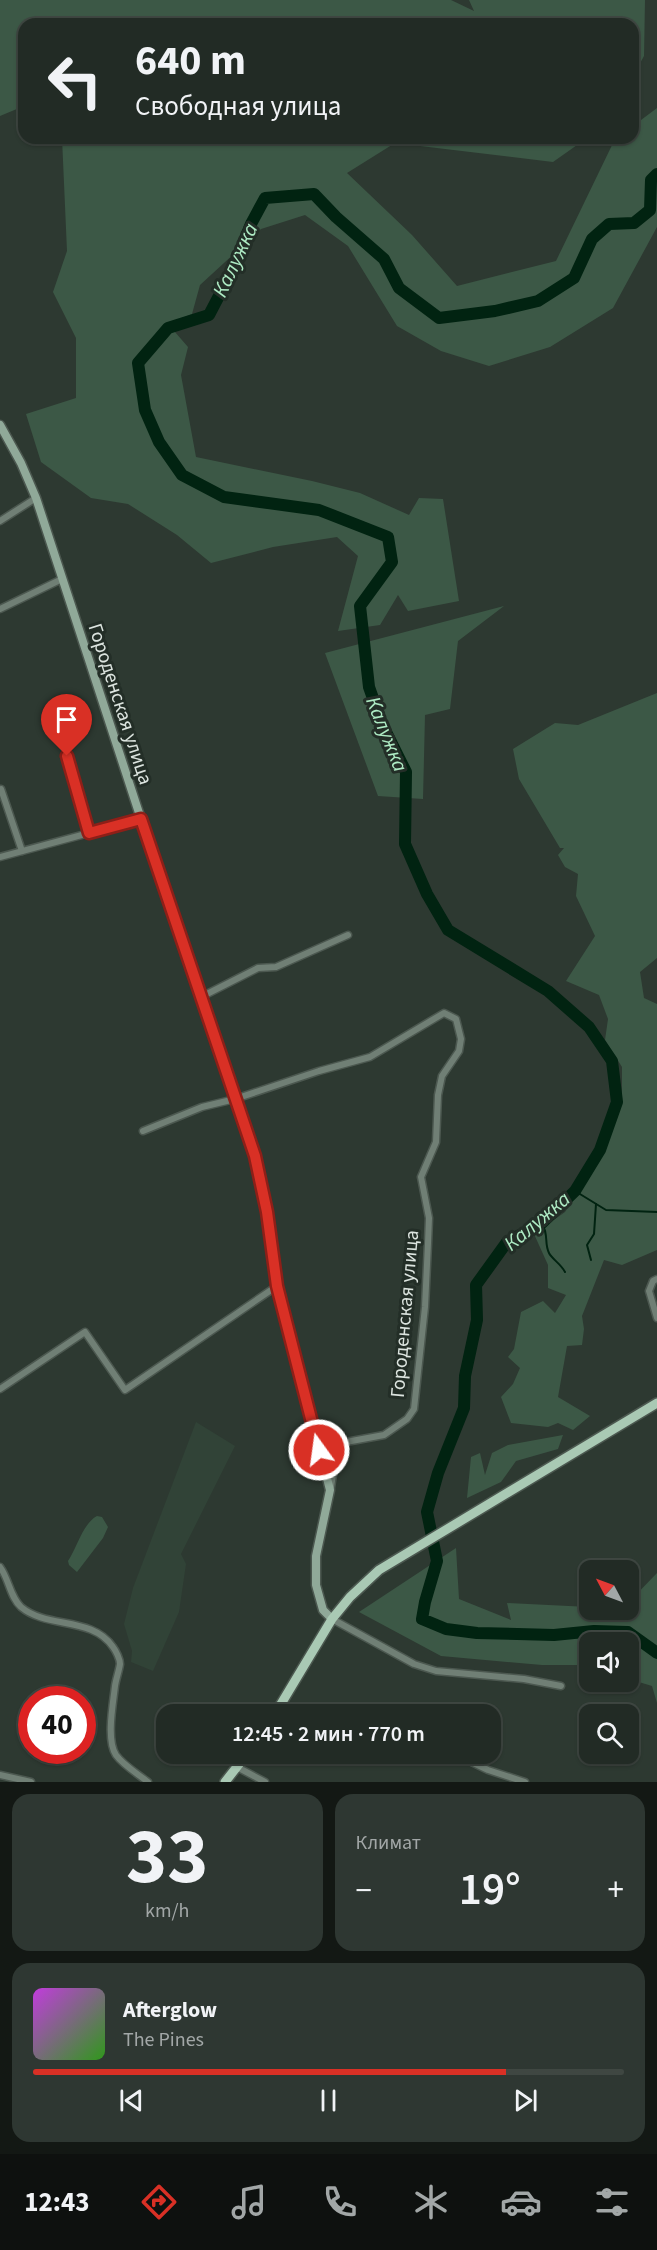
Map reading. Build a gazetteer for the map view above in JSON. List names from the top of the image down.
{
  "streets": {
    "street": ["Городенская улица"]
  },
  "water": ["Калужка"],
  "north": "top left",
  "page": {
    "turn": ["640 m", "Свободная улица"],
    "limit": "40",
    "trip": "12:45 · 2 мин · 770 m",
    "tile": [
      ["33", "km/h"],
      "Климат"
    ],
    "heat": ["−", "19°", "+"],
    "song": ["Afterglow", "The Pines"],
    "tabs": "12:43"
  }
}
